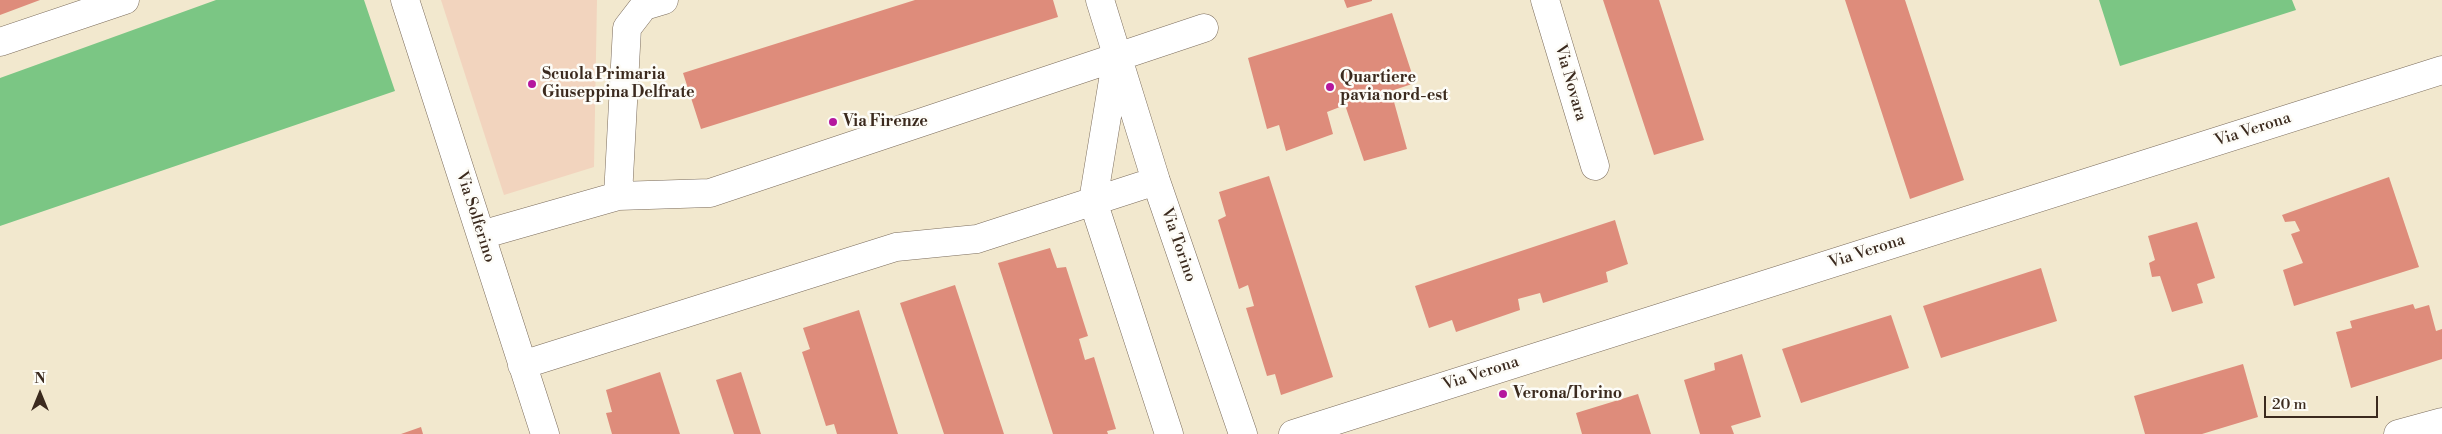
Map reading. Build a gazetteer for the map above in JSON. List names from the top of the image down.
{
  "streets": {
    "street": [
      "Via Novara",
      "Via Verona",
      "Via Solferino",
      "Via Torino"
    ]
  },
  "places": [
    "Scuola Primaria Giuseppina Delfrate",
    "Quartiere pavia nord-est",
    "Via Firenze",
    "Verona/Torino"
  ],
  "scale_bar": "20 m",
  "north": "top"
}
